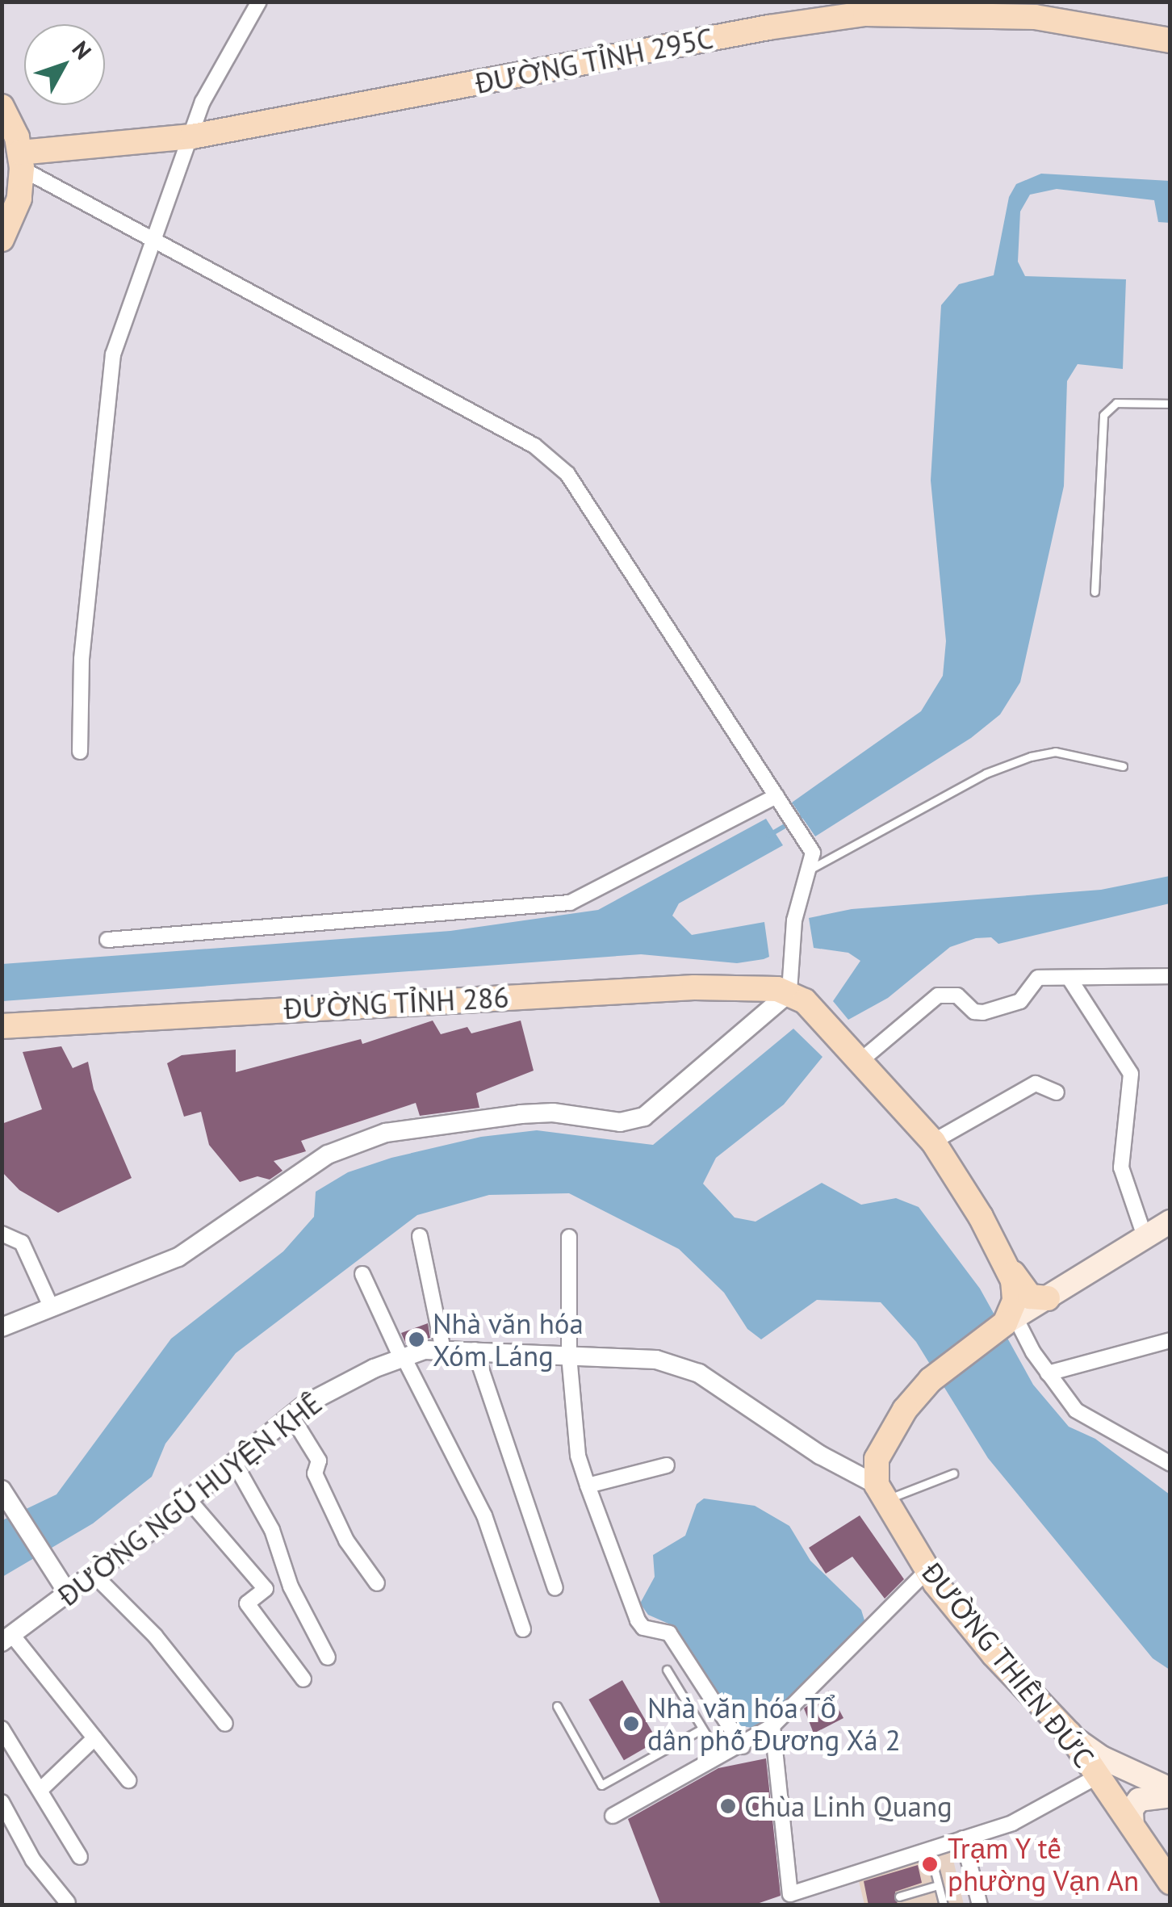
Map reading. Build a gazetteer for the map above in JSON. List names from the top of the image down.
{
  "streets": {
    "main road": ["ĐƯỜNG TỈNH 295C", "ĐƯỜNG TỈNH 286", "ĐƯỜNG THIÊN ĐỨC"],
    "street": ["ĐƯỜNG NGŨ HUYỆN KHÊ"]
  },
  "crossings": [
    ["ĐƯỜNG NGŨ HUYỆN KHÊ", "ĐƯỜNG THIÊN ĐỨC"]
  ],
  "places": [
    "Nhà văn hóa Xóm Láng",
    "Nhà văn hóa Tổ dân phố Đương Xá 2",
    "Chùa Linh Quang",
    "Trạm Y tế phường Vạn An"
  ],
  "north": "top right"
}
